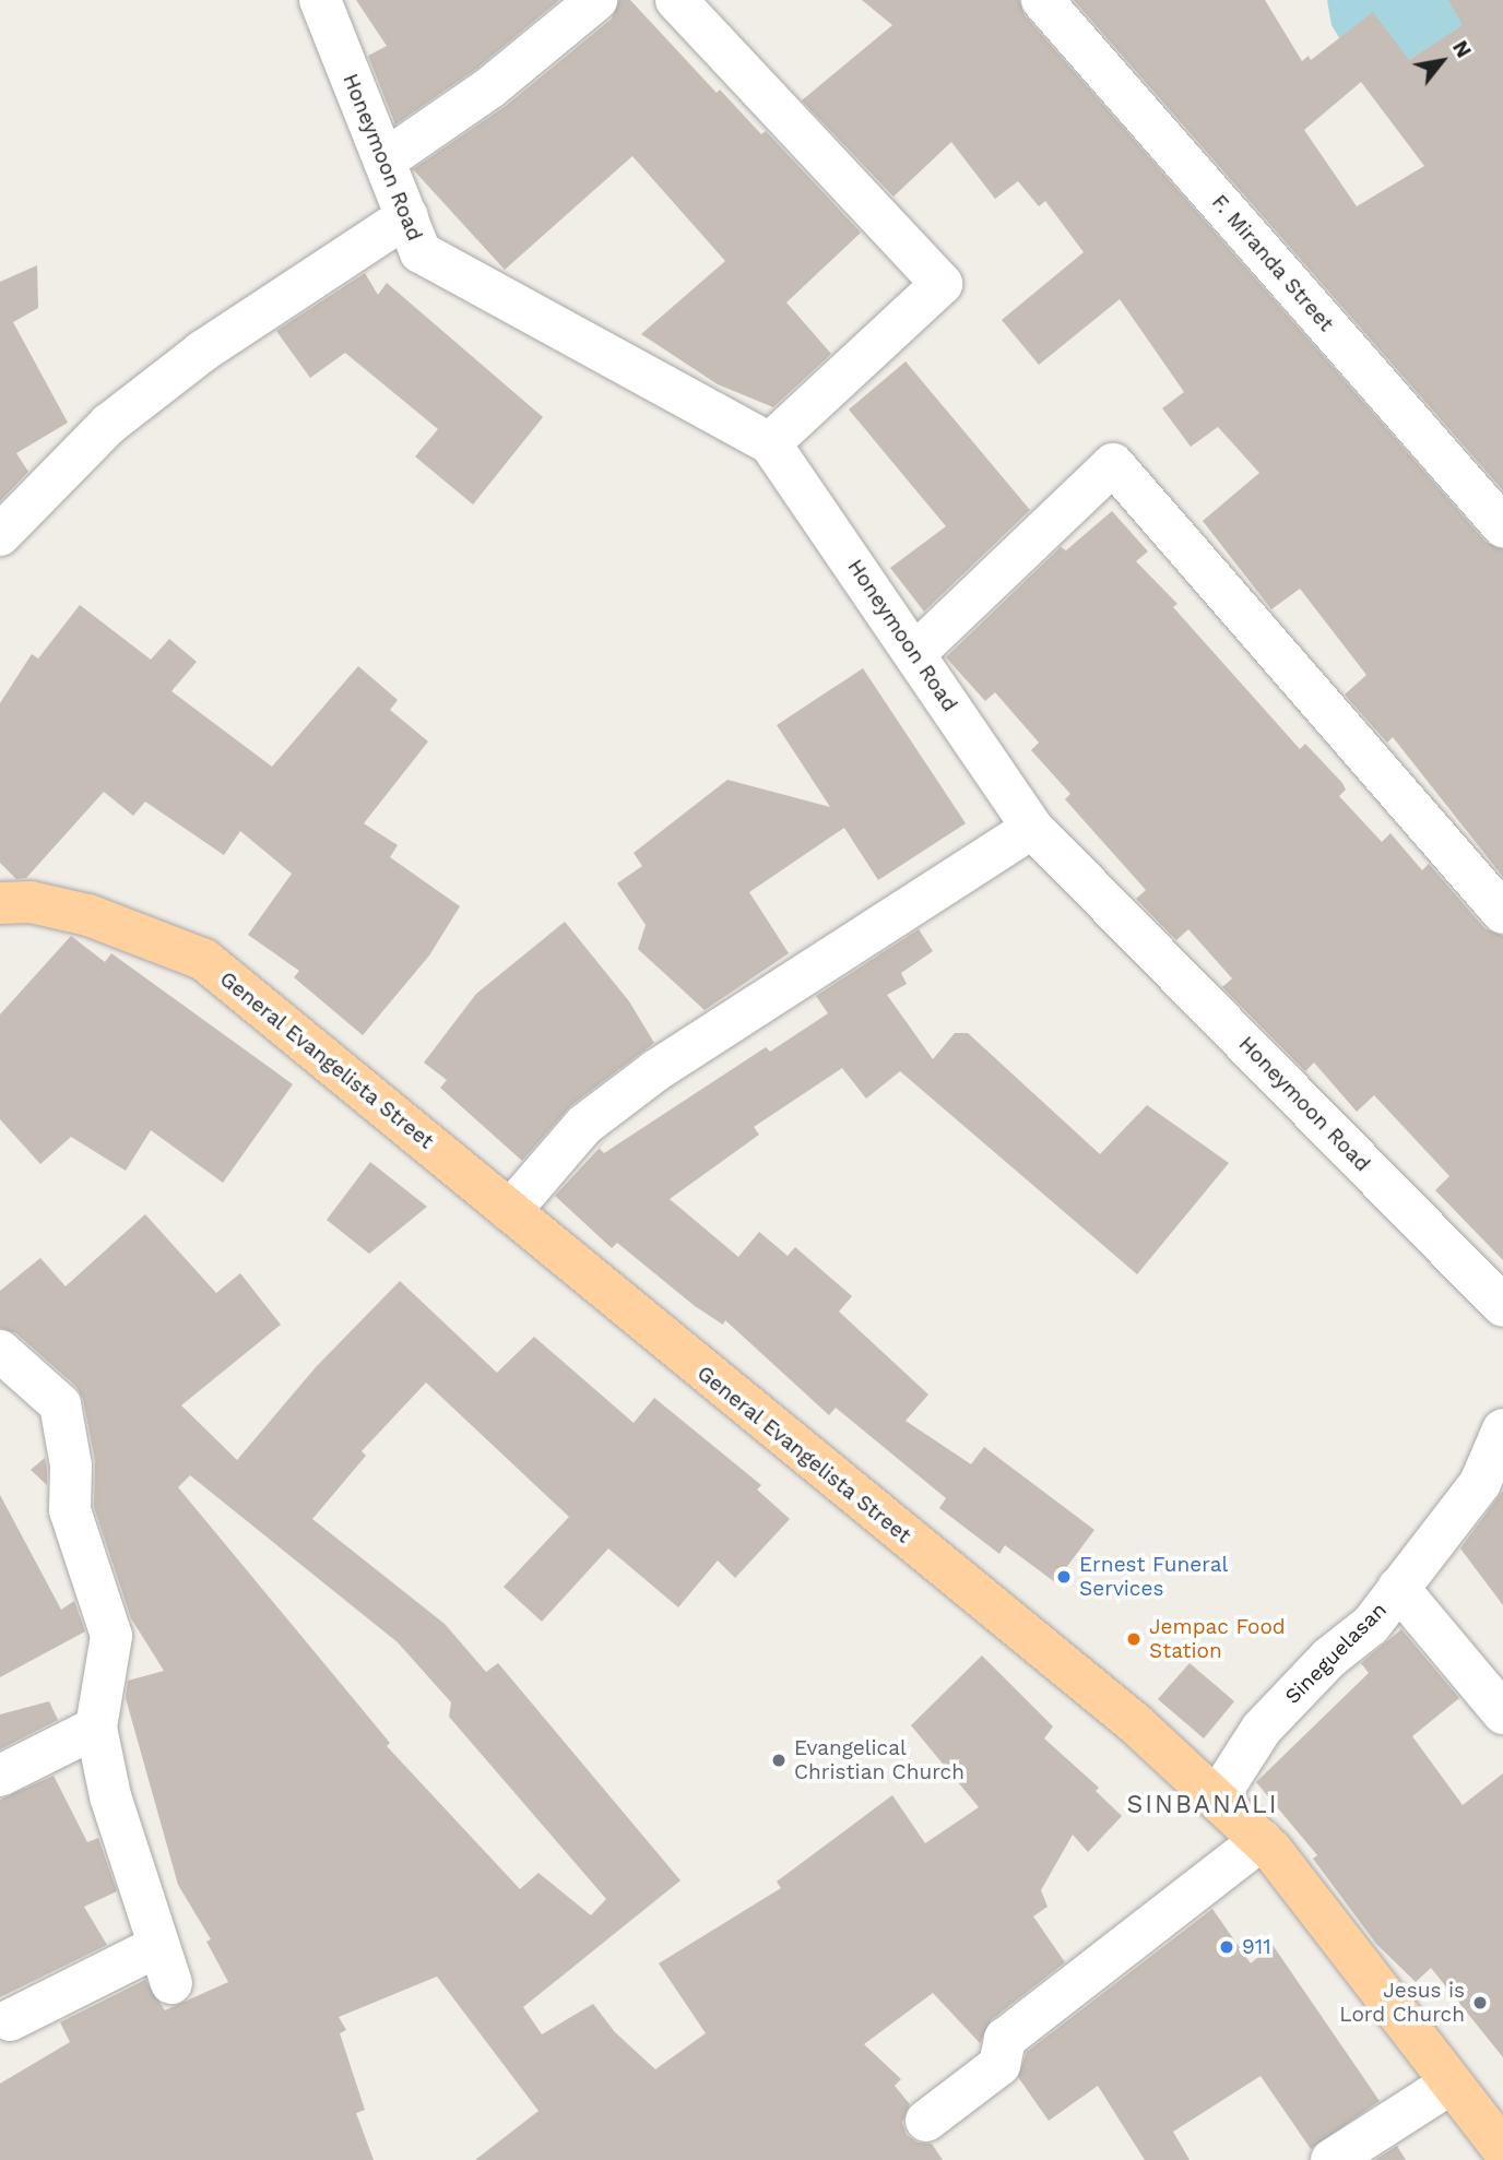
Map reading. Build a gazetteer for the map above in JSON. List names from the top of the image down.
{
  "streets": {
    "main road": ["General Evangelista Street"],
    "street": ["Honeymoon Road", "F. Miranda Street", "Sineguelasan"]
  },
  "crossings": [
    ["General Evangelista Street", "Sineguelasan"]
  ],
  "districts": ["SINBANALI"],
  "places": [
    "Ernest Funeral Services",
    "Jempac Food Station",
    "Evangelical Christian Church",
    "911",
    "Jesus is Lord Church"
  ],
  "north": "top right"
}
